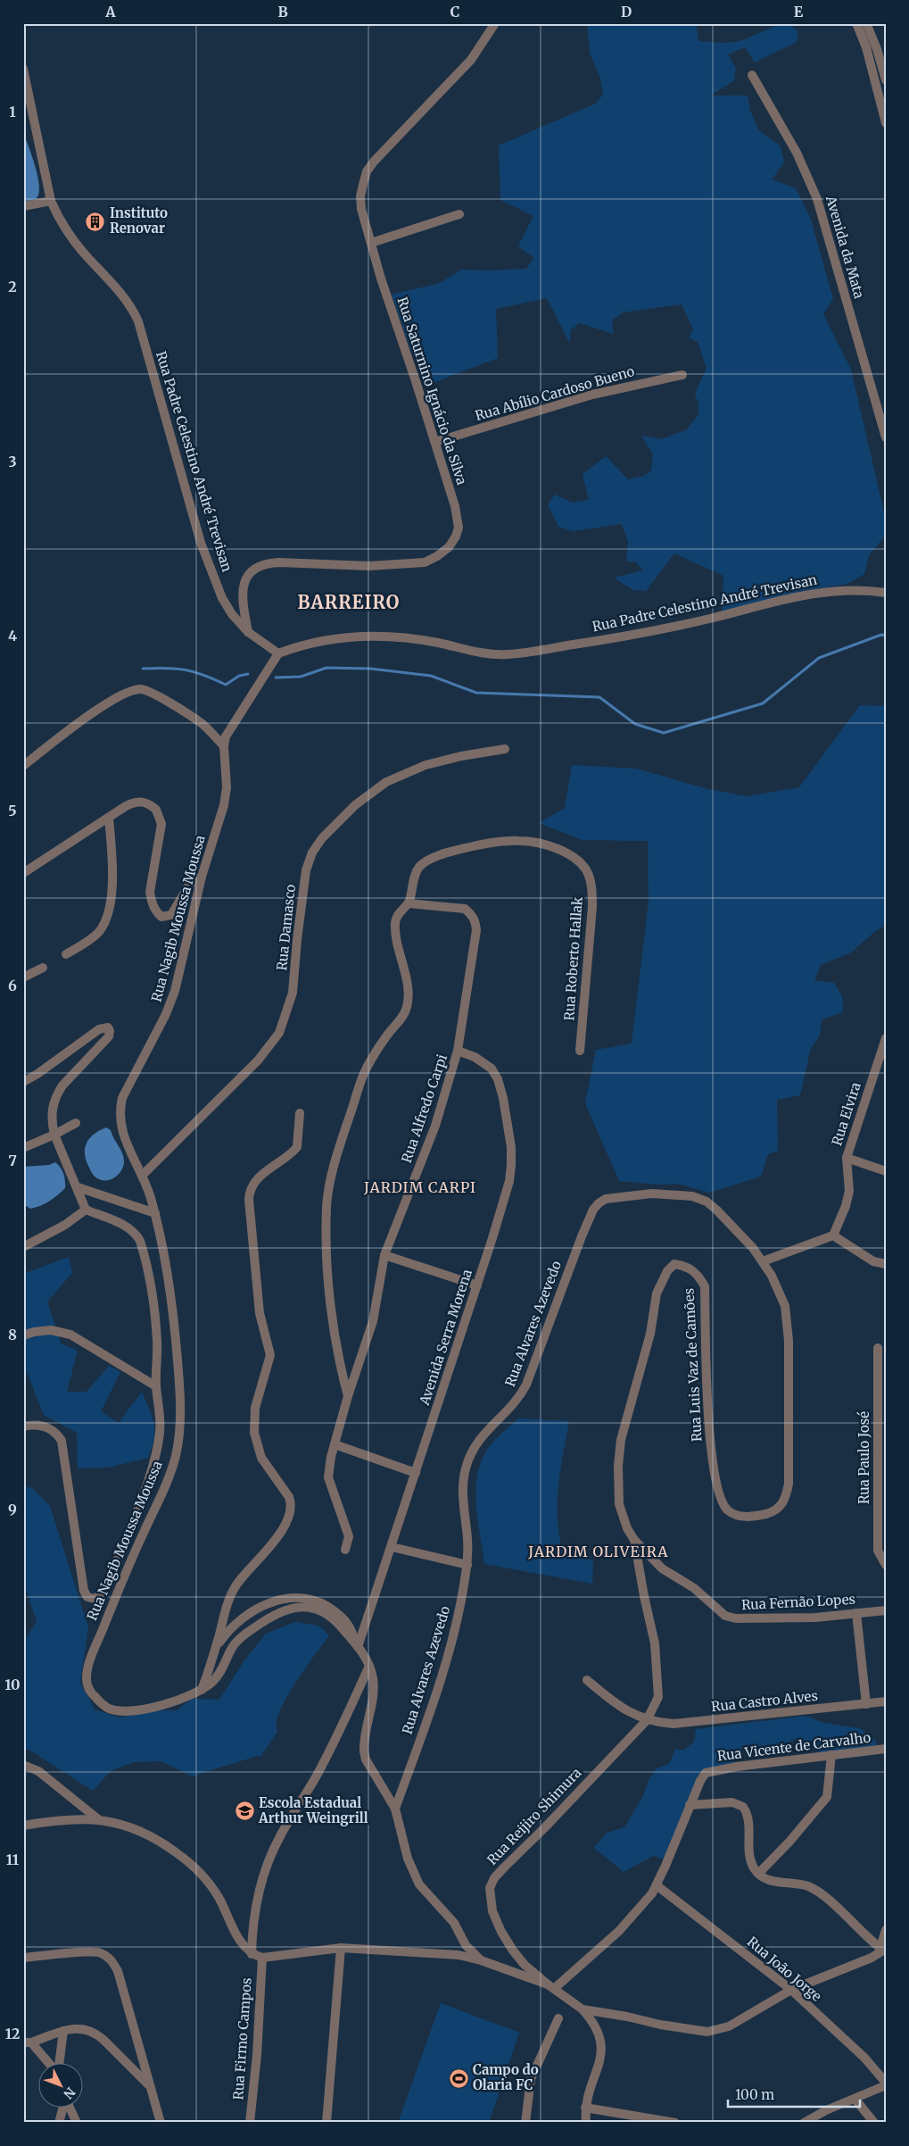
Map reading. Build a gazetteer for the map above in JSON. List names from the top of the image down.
{
  "streets": {
    "street": [
      "Avenida da Mata",
      "Rua Saturnino Ignácio da Silva",
      "Rua Abílio Cardoso Bueno",
      "Rua Padre Celestino André Trevisan",
      "Rua Nagib Moussa Moussa",
      "Rua Damasco",
      "Rua Roberto Hallak",
      "Rua Alfredo Carpi",
      "Rua Elvira",
      "Rua Alvares Azevedo",
      "Avenida Serra Morena",
      "Rua Luis Vaz de Camões",
      "Rua Paulo José",
      "Rua Fernão Lopes",
      "Rua Castro Alves",
      "Rua Vicente de Carvalho",
      "Rua Reijiro Shimura",
      "Rua João Jorge",
      "Rua Firmo Campos"
    ]
  },
  "crossings": [
    ["Rua Saturnino Ignácio da Silva", "Rua Abílio Cardoso Bueno"],
    ["Rua Saturnino Ignácio da Silva", "Rua Padre Celestino André Trevisan"],
    ["Rua Padre Celestino André Trevisan", "Rua Nagib Moussa Moussa"],
    ["Rua Nagib Moussa Moussa", "Rua Damasco"],
    ["Rua Nagib Moussa Moussa", "Rua Alvares Azevedo"],
    ["Rua Nagib Moussa Moussa", "Avenida Serra Morena"],
    ["Rua Roberto Hallak", "Rua Alfredo Carpi"],
    ["Rua Alfredo Carpi", "Avenida Serra Morena"],
    ["Rua Alvares Azevedo", "Rua Luis Vaz de Camões"],
    ["Rua Luis Vaz de Camões", "Rua Fernão Lopes"],
    ["Rua Luis Vaz de Camões", "Rua Castro Alves"],
    ["Rua Luis Vaz de Camões", "Rua Reijiro Shimura"],
    ["Rua Castro Alves", "Rua Reijiro Shimura"],
    ["Rua Vicente de Carvalho", "Rua Reijiro Shimura"],
    ["Rua Vicente de Carvalho", "Rua João Jorge"]
  ],
  "districts": ["BARREIRO", "JARDIM CARPI", "JARDIM OLIVEIRA"],
  "places": {
    "building": ["Instituto Renovar"],
    "school or university": ["Escola Estadual Arthur Weingrill"],
    "sports": ["Campo do Olaria FC"]
  },
  "scale_bar": "100 m",
  "north": "bottom right",
  "grid": {
    "columns": [
      "A",
      "B",
      "C",
      "D",
      "E"
    ],
    "rows": [
      "1",
      "2",
      "3",
      "4",
      "5",
      "6",
      "7",
      "8",
      "9",
      "10",
      "11",
      "12"
    ]
  }
}
